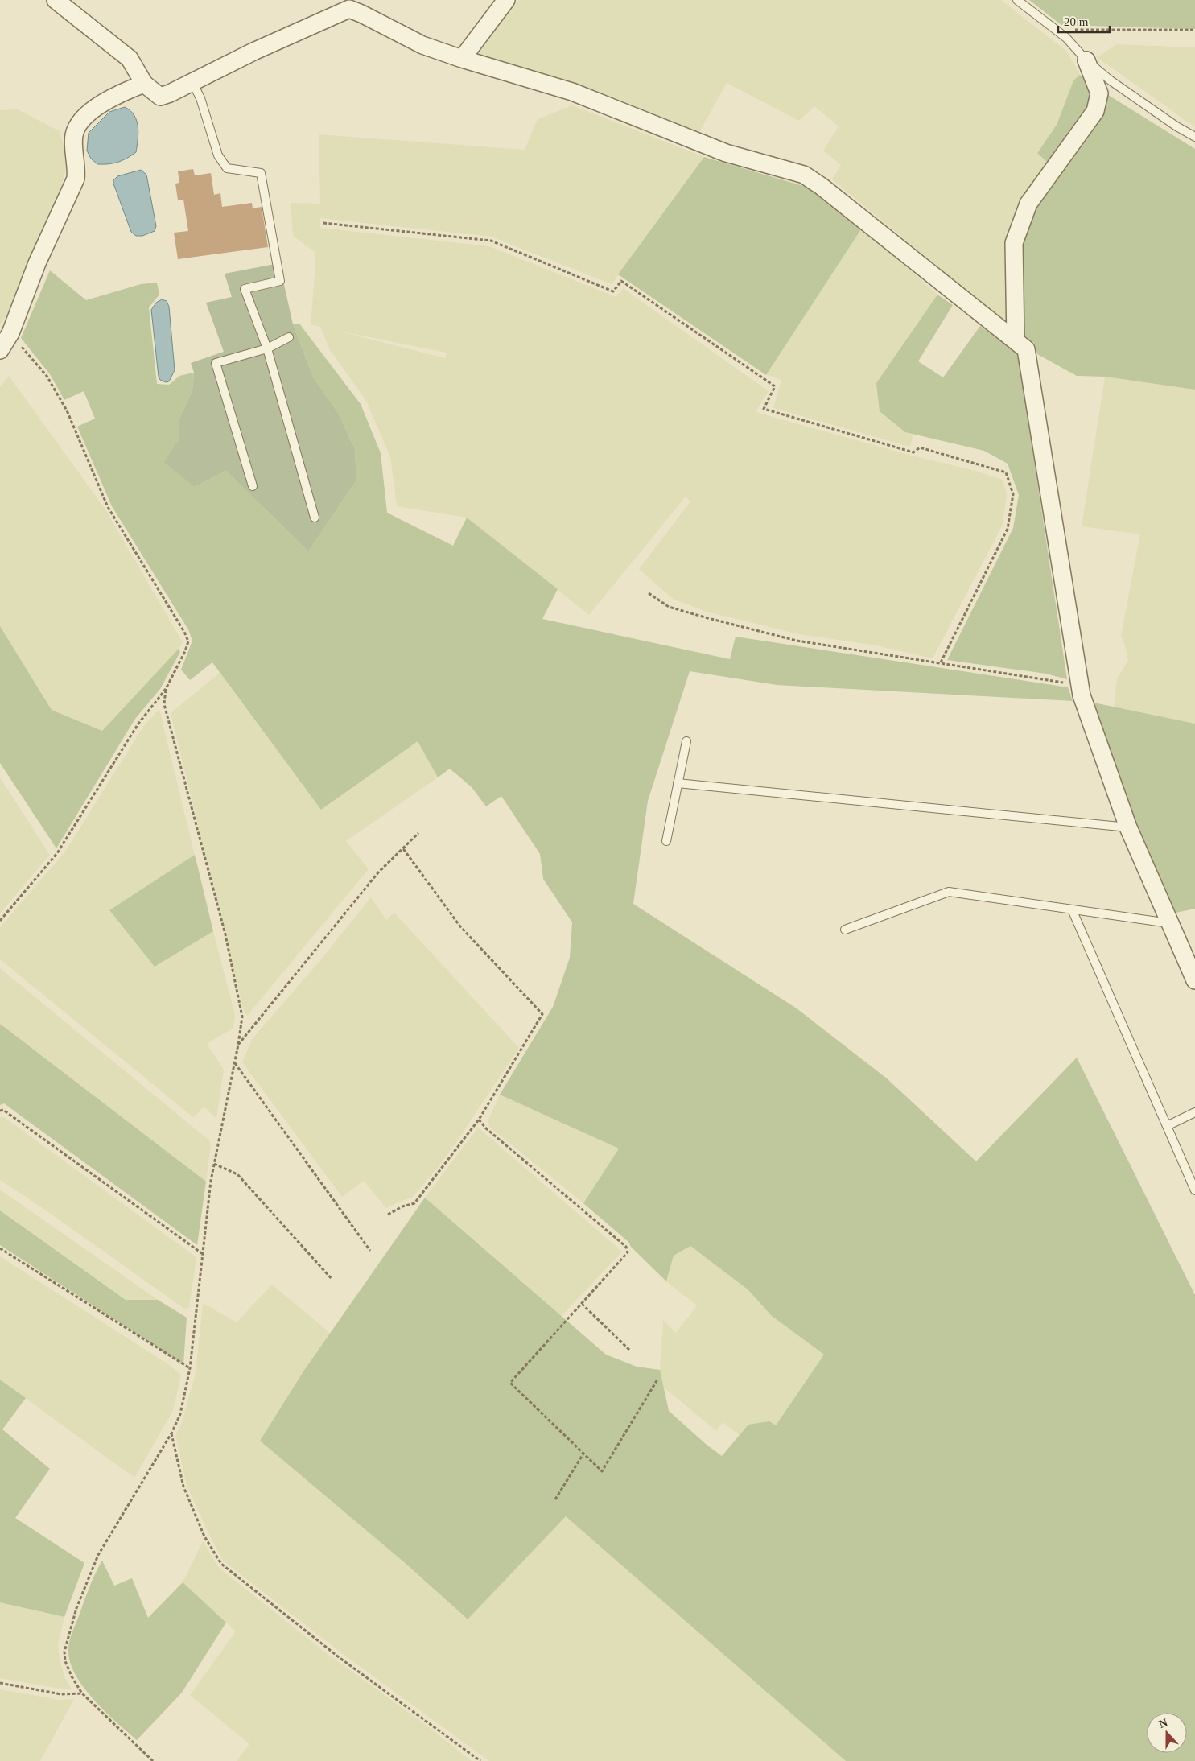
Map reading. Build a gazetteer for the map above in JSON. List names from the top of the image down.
{
  "scale_bar": "20 m",
  "north": "top"
}
